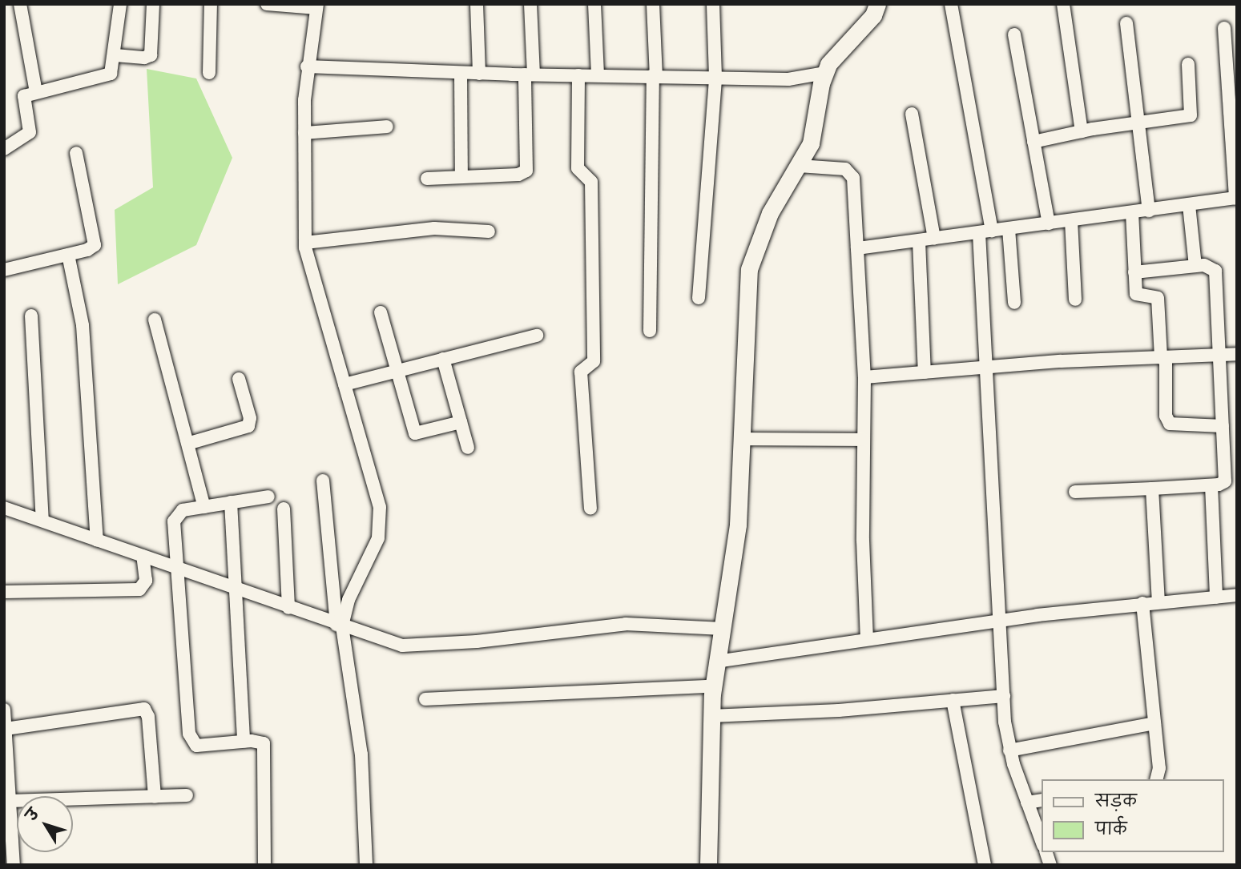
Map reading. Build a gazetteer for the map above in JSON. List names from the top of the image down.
{
  "legend": ["सड़क", "पार्क"],
  "north": "top left"
}
